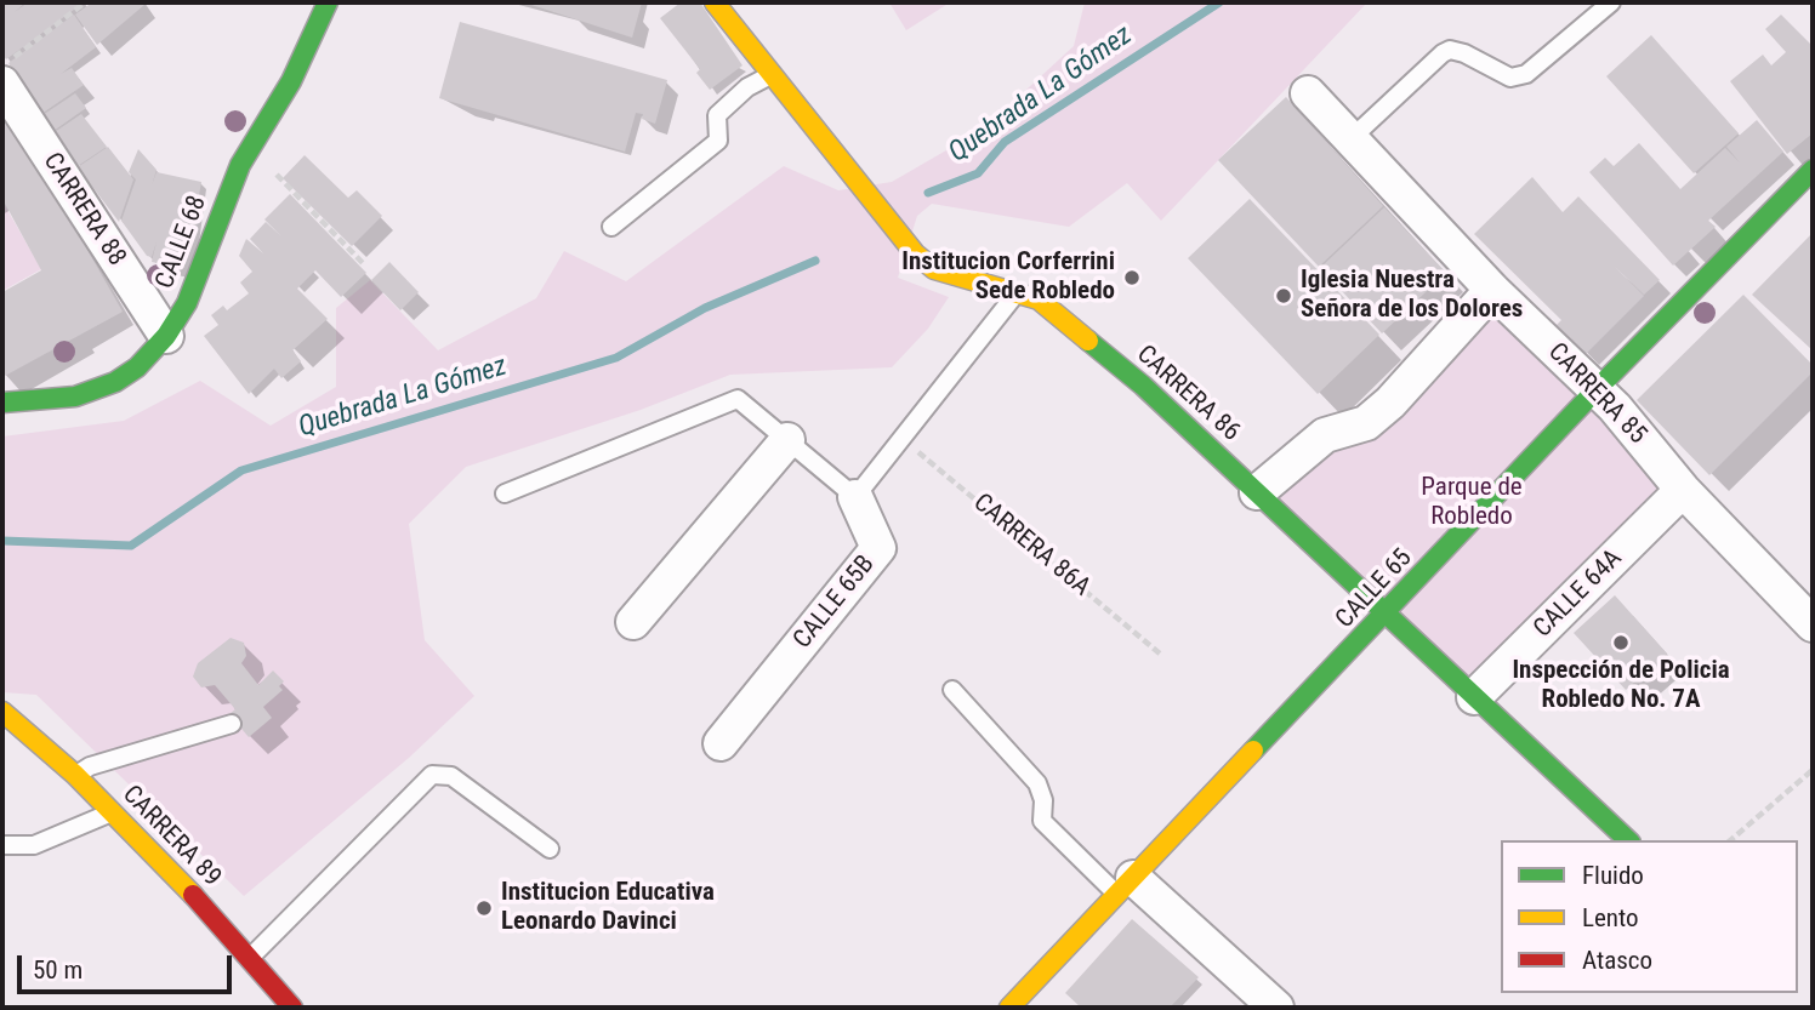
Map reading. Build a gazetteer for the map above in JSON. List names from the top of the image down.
{
  "streets": {
    "street": [
      "CARRERA 88",
      "CALLE 68",
      "CARRERA 86",
      "CARRERA 85",
      "CALLE 65",
      "CALLE 64A",
      "CALLE 65B",
      "CARRERA 89"
    ],
    "path": ["CARRERA 86A"]
  },
  "crossings": [
    ["CARRERA 88", "CALLE 68"],
    ["CARRERA 86", "CALLE 65"],
    ["CARRERA 86", "CALLE 64A"],
    ["CARRERA 85", "CALLE 65"],
    ["CARRERA 85", "CALLE 64A"]
  ],
  "water": ["Quebrada La Gómez"],
  "parks": ["Parque de Robledo"],
  "places": [
    "Institucion Corferrini Sede Robledo",
    "Iglesia Nuestra Señora de los Dolores",
    "Inspección de Policia Robledo No. 7A",
    "Institucion Educativa Leonardo Davinci"
  ],
  "legend": ["Fluido", "Lento", "Atasco"],
  "scale_bar": "50 m"
}
